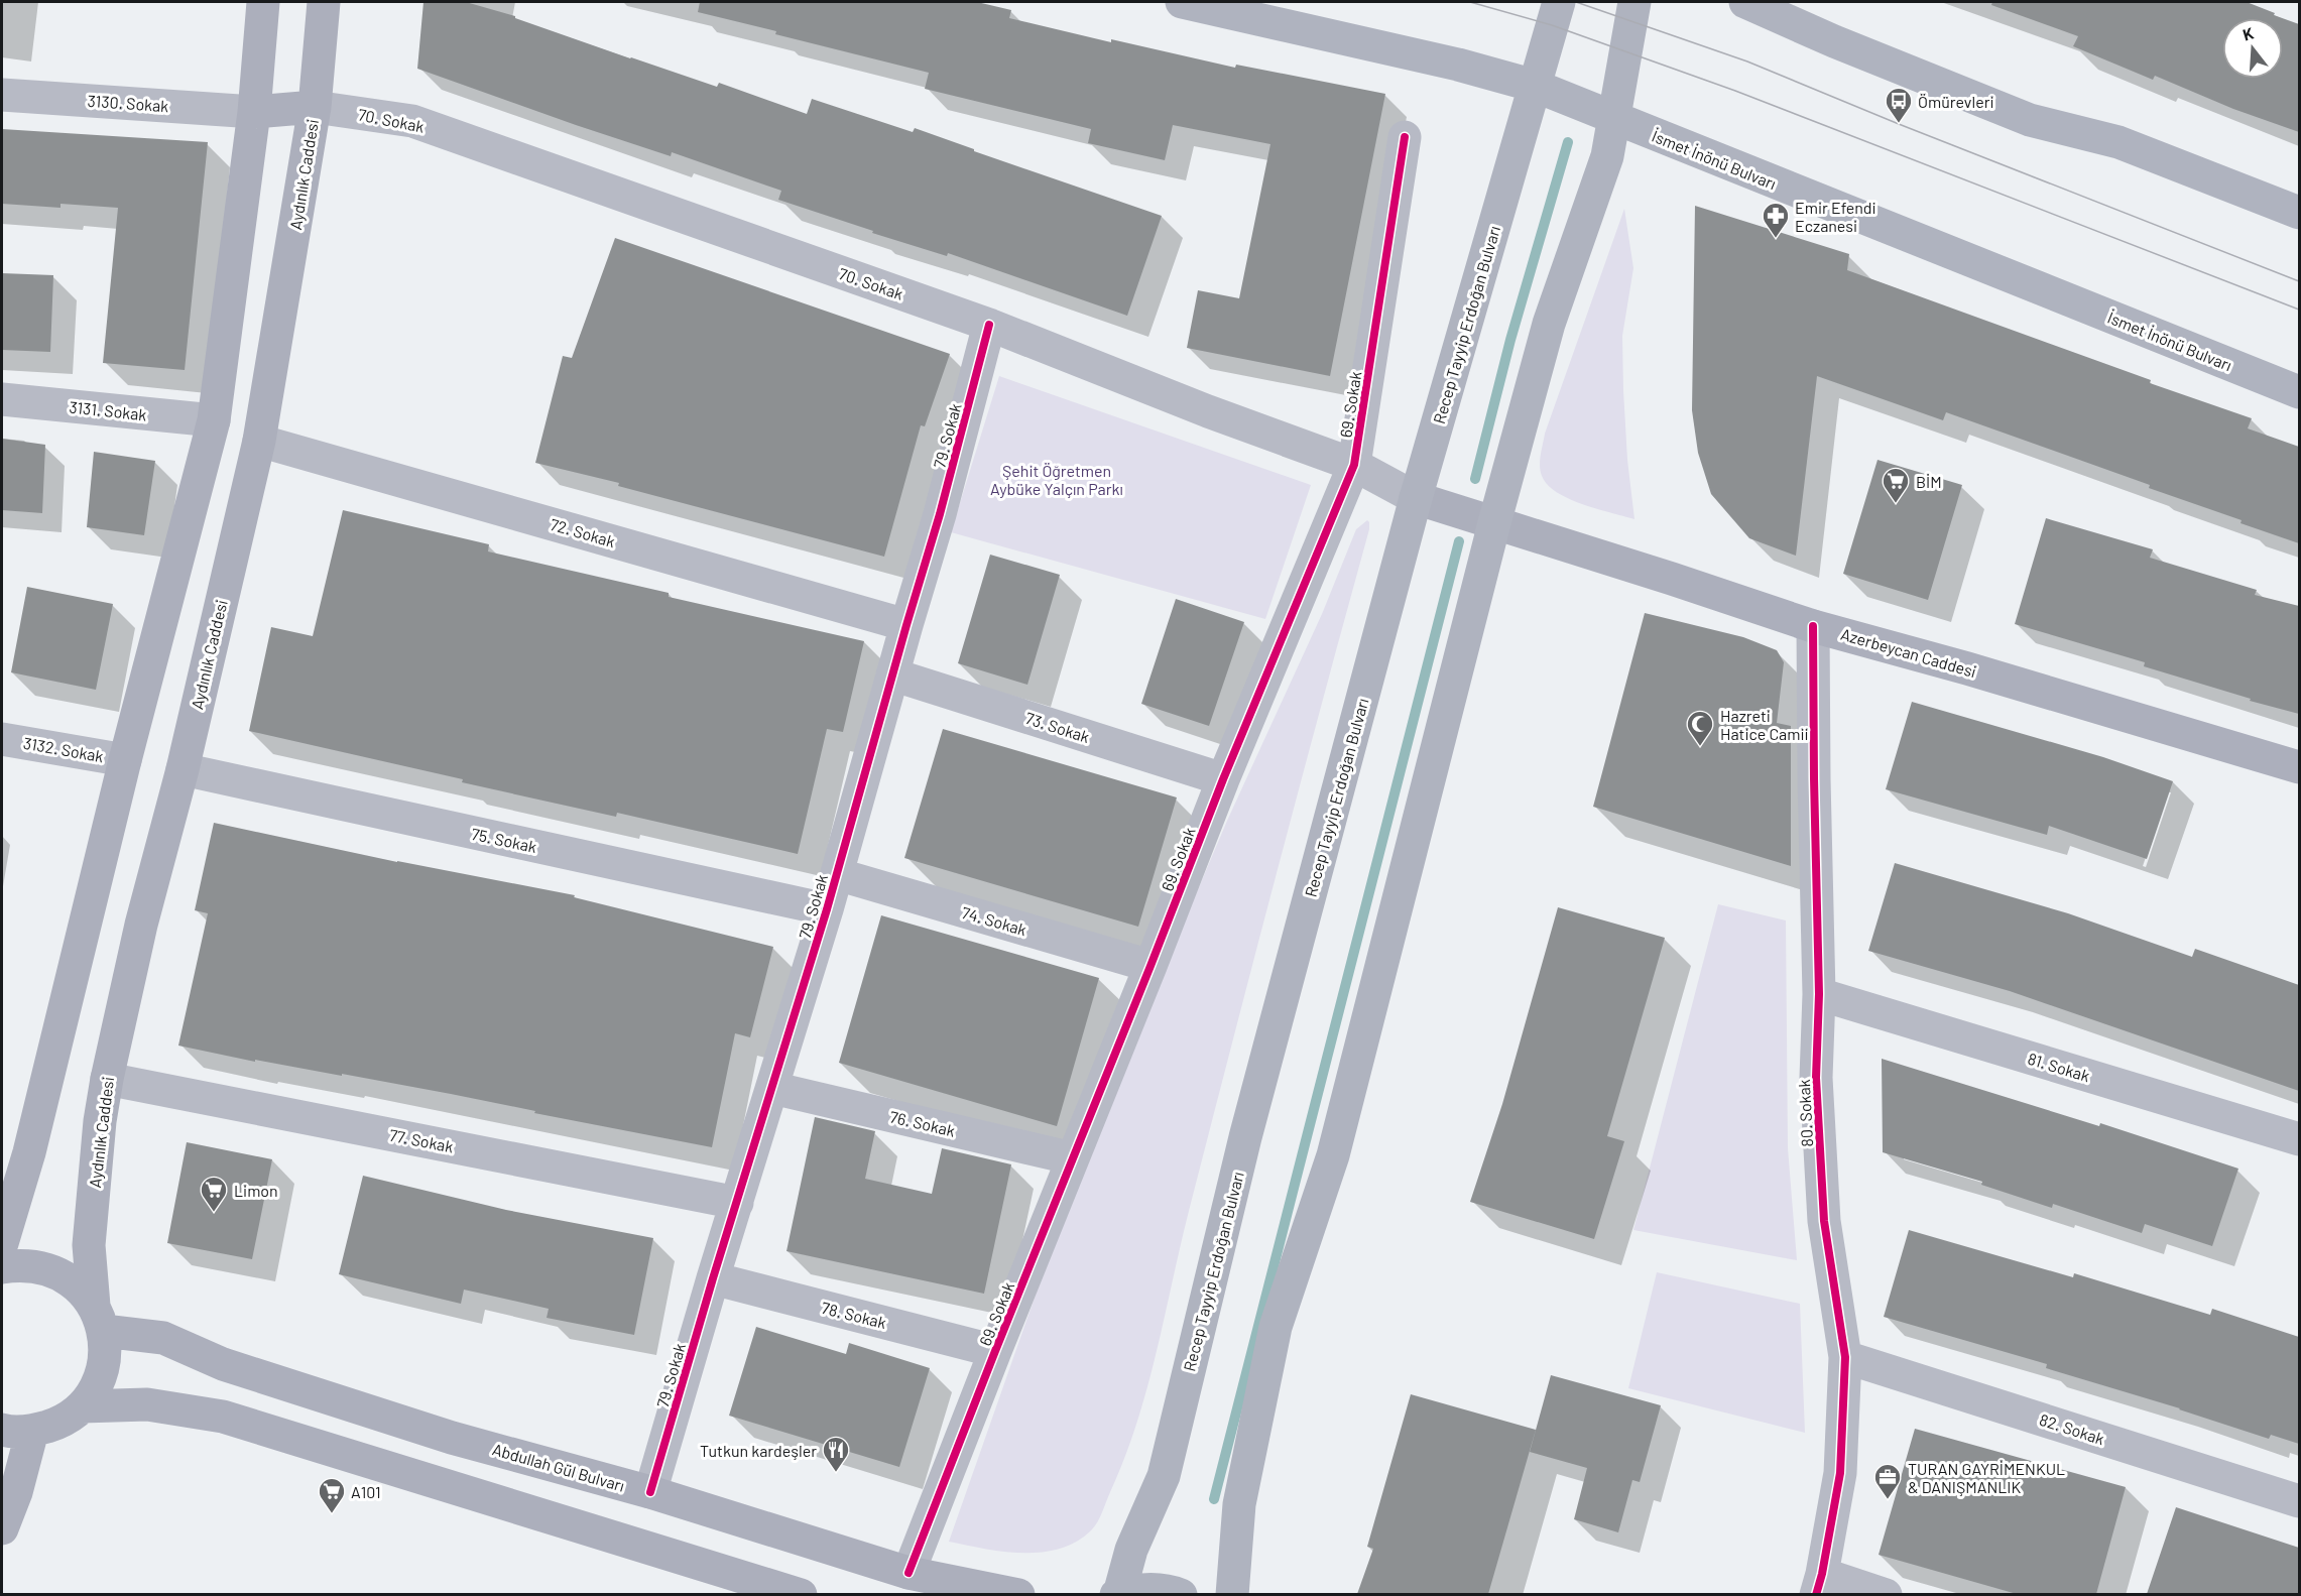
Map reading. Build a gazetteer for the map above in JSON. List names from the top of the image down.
{
  "streets": {
    "main road": [
      "İsmet İnönü Bulvarı",
      "Aydınlık Caddesi",
      "Recep Tayyip Erdoğan Bulvarı",
      "Azerbeycan Caddesi",
      "Abdullah Gül Bulvarı"
    ],
    "street": [
      "3130. Sokak",
      "70. Sokak",
      "69. Sokak",
      "3131. Sokak",
      "79. Sokak",
      "72. Sokak",
      "73. Sokak",
      "3132. Sokak",
      "75. Sokak",
      "74. Sokak",
      "81. Sokak",
      "80. Sokak",
      "76. Sokak",
      "77. Sokak",
      "78. Sokak",
      "82. Sokak"
    ]
  },
  "crossings": [
    ["70. Sokak", "Aydınlık Caddesi"],
    ["70. Sokak", "Recep Tayyip Erdoğan Bulvarı"],
    ["70. Sokak", "69. Sokak"],
    ["70. Sokak", "79. Sokak"],
    ["70. Sokak", "Azerbeycan Caddesi"],
    ["İsmet İnönü Bulvarı", "Recep Tayyip Erdoğan Bulvarı"],
    ["Aydınlık Caddesi", "72. Sokak"],
    ["Aydınlık Caddesi", "75. Sokak"],
    ["Aydınlık Caddesi", "77. Sokak"],
    ["Aydınlık Caddesi", "Abdullah Gül Bulvarı"],
    ["Recep Tayyip Erdoğan Bulvarı", "Azerbeycan Caddesi"],
    ["69. Sokak", "73. Sokak"],
    ["69. Sokak", "74. Sokak"],
    ["69. Sokak", "76. Sokak"],
    ["69. Sokak", "78. Sokak"],
    ["69. Sokak", "Abdullah Gül Bulvarı"],
    ["79. Sokak", "72. Sokak"],
    ["79. Sokak", "73. Sokak"],
    ["79. Sokak", "75. Sokak"],
    ["79. Sokak", "74. Sokak"],
    ["79. Sokak", "76. Sokak"],
    ["79. Sokak", "77. Sokak"],
    ["79. Sokak", "78. Sokak"],
    ["79. Sokak", "Abdullah Gül Bulvarı"],
    ["Azerbeycan Caddesi", "80. Sokak"],
    ["81. Sokak", "80. Sokak"],
    ["80. Sokak", "82. Sokak"]
  ],
  "parks": ["Şehit Öğretmen Aybüke Yalçın Parkı"],
  "places": {
    "bus stop": ["Ömürevleri"],
    "pharmacy": ["Emir Efendi Eczanesi"],
    "supermarket": ["BİM", "Limon", "A101"],
    "mosque": ["Hazreti Hatice Camii"],
    "restaurant": ["Tutkun kardeşler"],
    "office": ["TURAN GAYRİMENKUL & DANIŞMANLIK"]
  },
  "north": "top"
}
